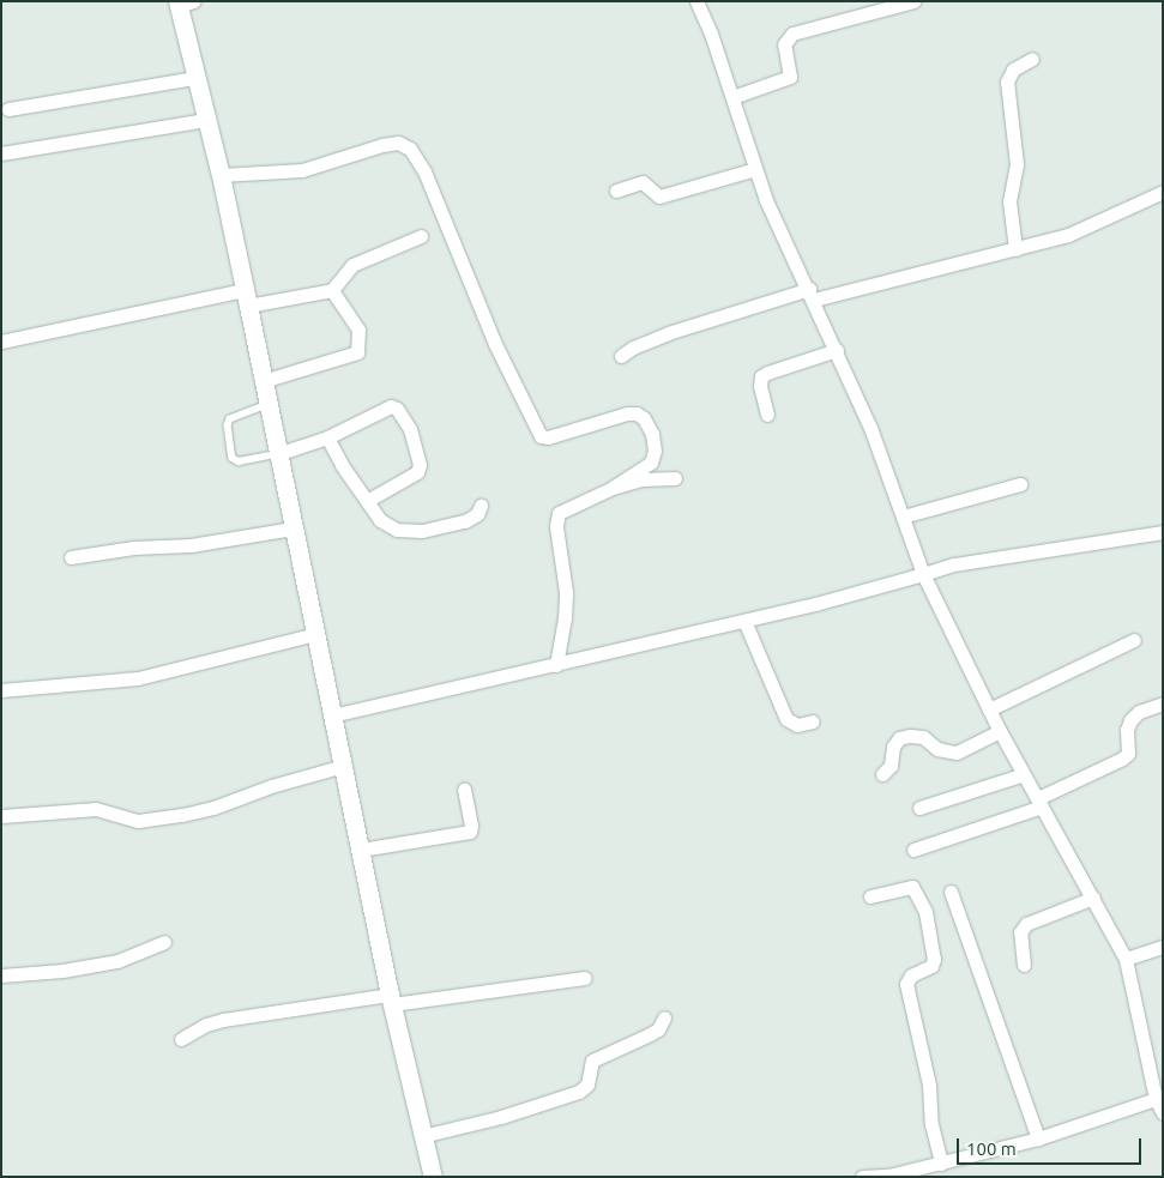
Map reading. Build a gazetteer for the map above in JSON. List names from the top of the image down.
{
  "scale_bar": "100 m"
}
